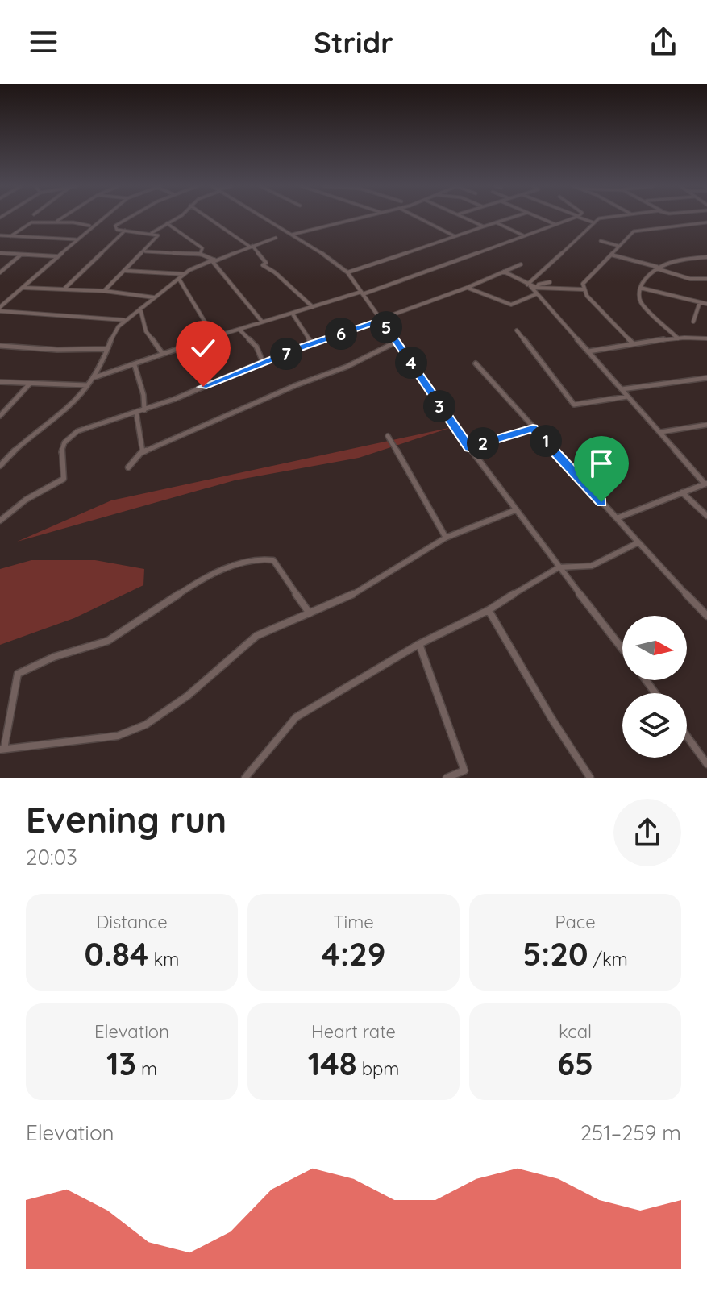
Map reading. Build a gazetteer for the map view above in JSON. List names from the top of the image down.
{
  "north": "right",
  "page": {
    "header": "Stridr",
    "pins": [
      "5",
      "6",
      "7",
      "4",
      "3",
      "1",
      "2"
    ],
    "heading": ["Evening run", "20:03"],
    "stats": [
      ["Distance", "0.84 km"],
      ["Time", "4:29"],
      ["Pace", "5:20 /km"],
      ["Elevation", "13 m"],
      ["Heart rate", "148 bpm"],
      ["kcal", "65"]
    ],
    "chart": ["Elevation", "251–259 m"]
  }
}
